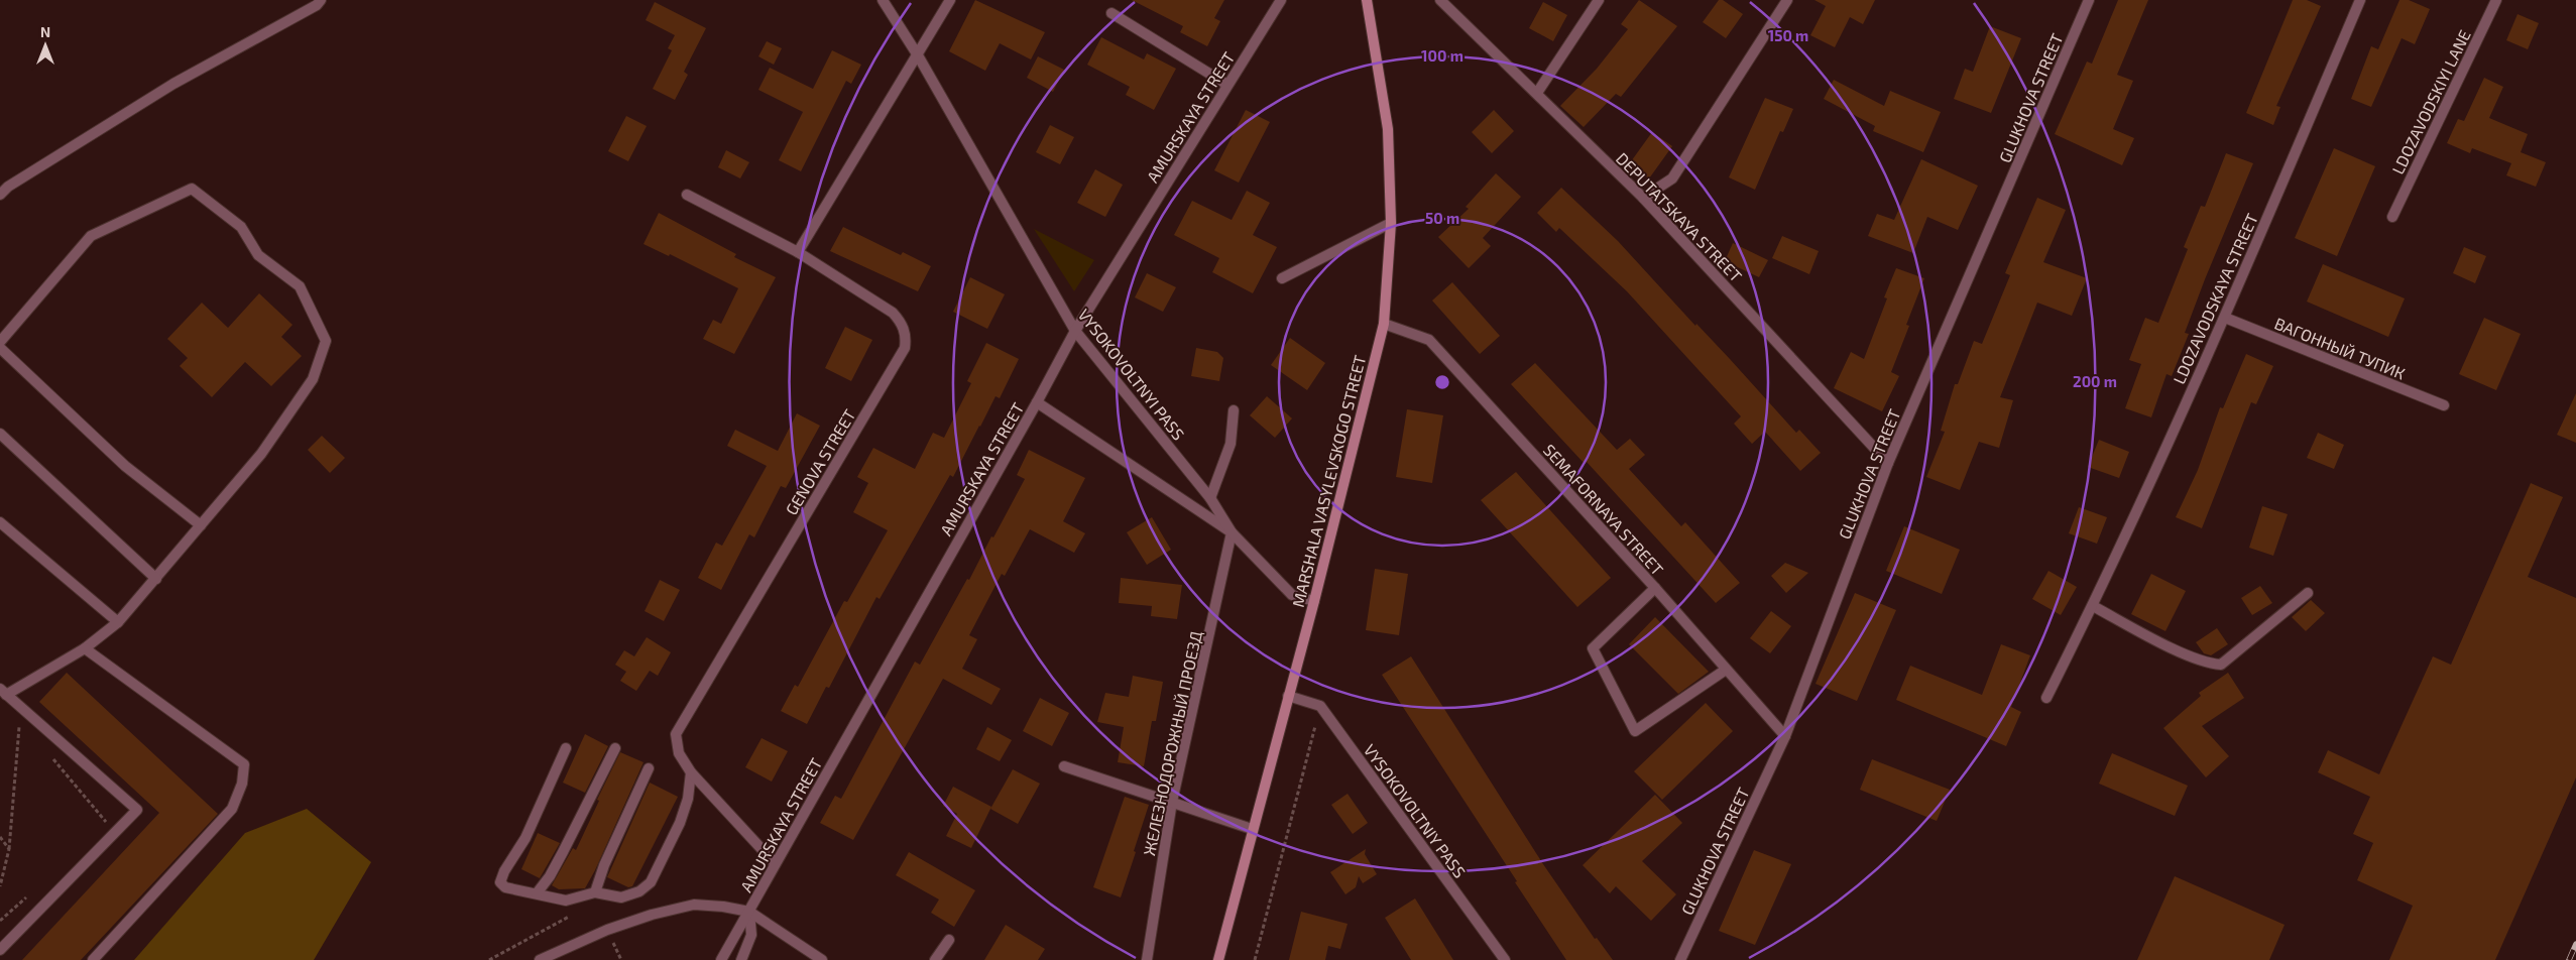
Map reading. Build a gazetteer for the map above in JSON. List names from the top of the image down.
{
  "streets": {
    "main road": ["MARSHALA VASYLEVSKOGO STREET"],
    "street": [
      "GLUKHOVA STREET",
      "LDOZAVODSKIYI LANE",
      "AMURSKAYA STREET",
      "DEPUTATSKAYA STREET",
      "LDOZAVODSKAYA STREET",
      "ВАГОННЫЙ ТУПИК",
      "VYSOKOVOLTNYI PASS",
      "GENOVA STREET",
      "SEMAFORNAYA STREET",
      "ЖЕЛЕЗНОДОРОЖНЫЙ ПРОЕЗД",
      "VYSOKOVOLTNIY PASS"
    ]
  },
  "crossings": [
    ["GLUKHOVA STREET", "DEPUTATSKAYA STREET"],
    ["GLUKHOVA STREET", "SEMAFORNAYA STREET"],
    ["AMURSKAYA STREET", "VYSOKOVOLTNYI PASS"],
    ["LDOZAVODSKAYA STREET", "ВАГОННЫЙ ТУПИК"],
    ["VYSOKOVOLTNYI PASS", "MARSHALA VASYLEVSKOGO STREET"],
    ["VYSOKOVOLTNYI PASS", "ЖЕЛЕЗНОДОРОЖНЫЙ ПРОЕЗД"],
    ["MARSHALA VASYLEVSKOGO STREET", "SEMAFORNAYA STREET"]
  ],
  "north": "top",
  "rings": [
    "150 m",
    "100 m",
    "50 m",
    "200 m"
  ]
}
